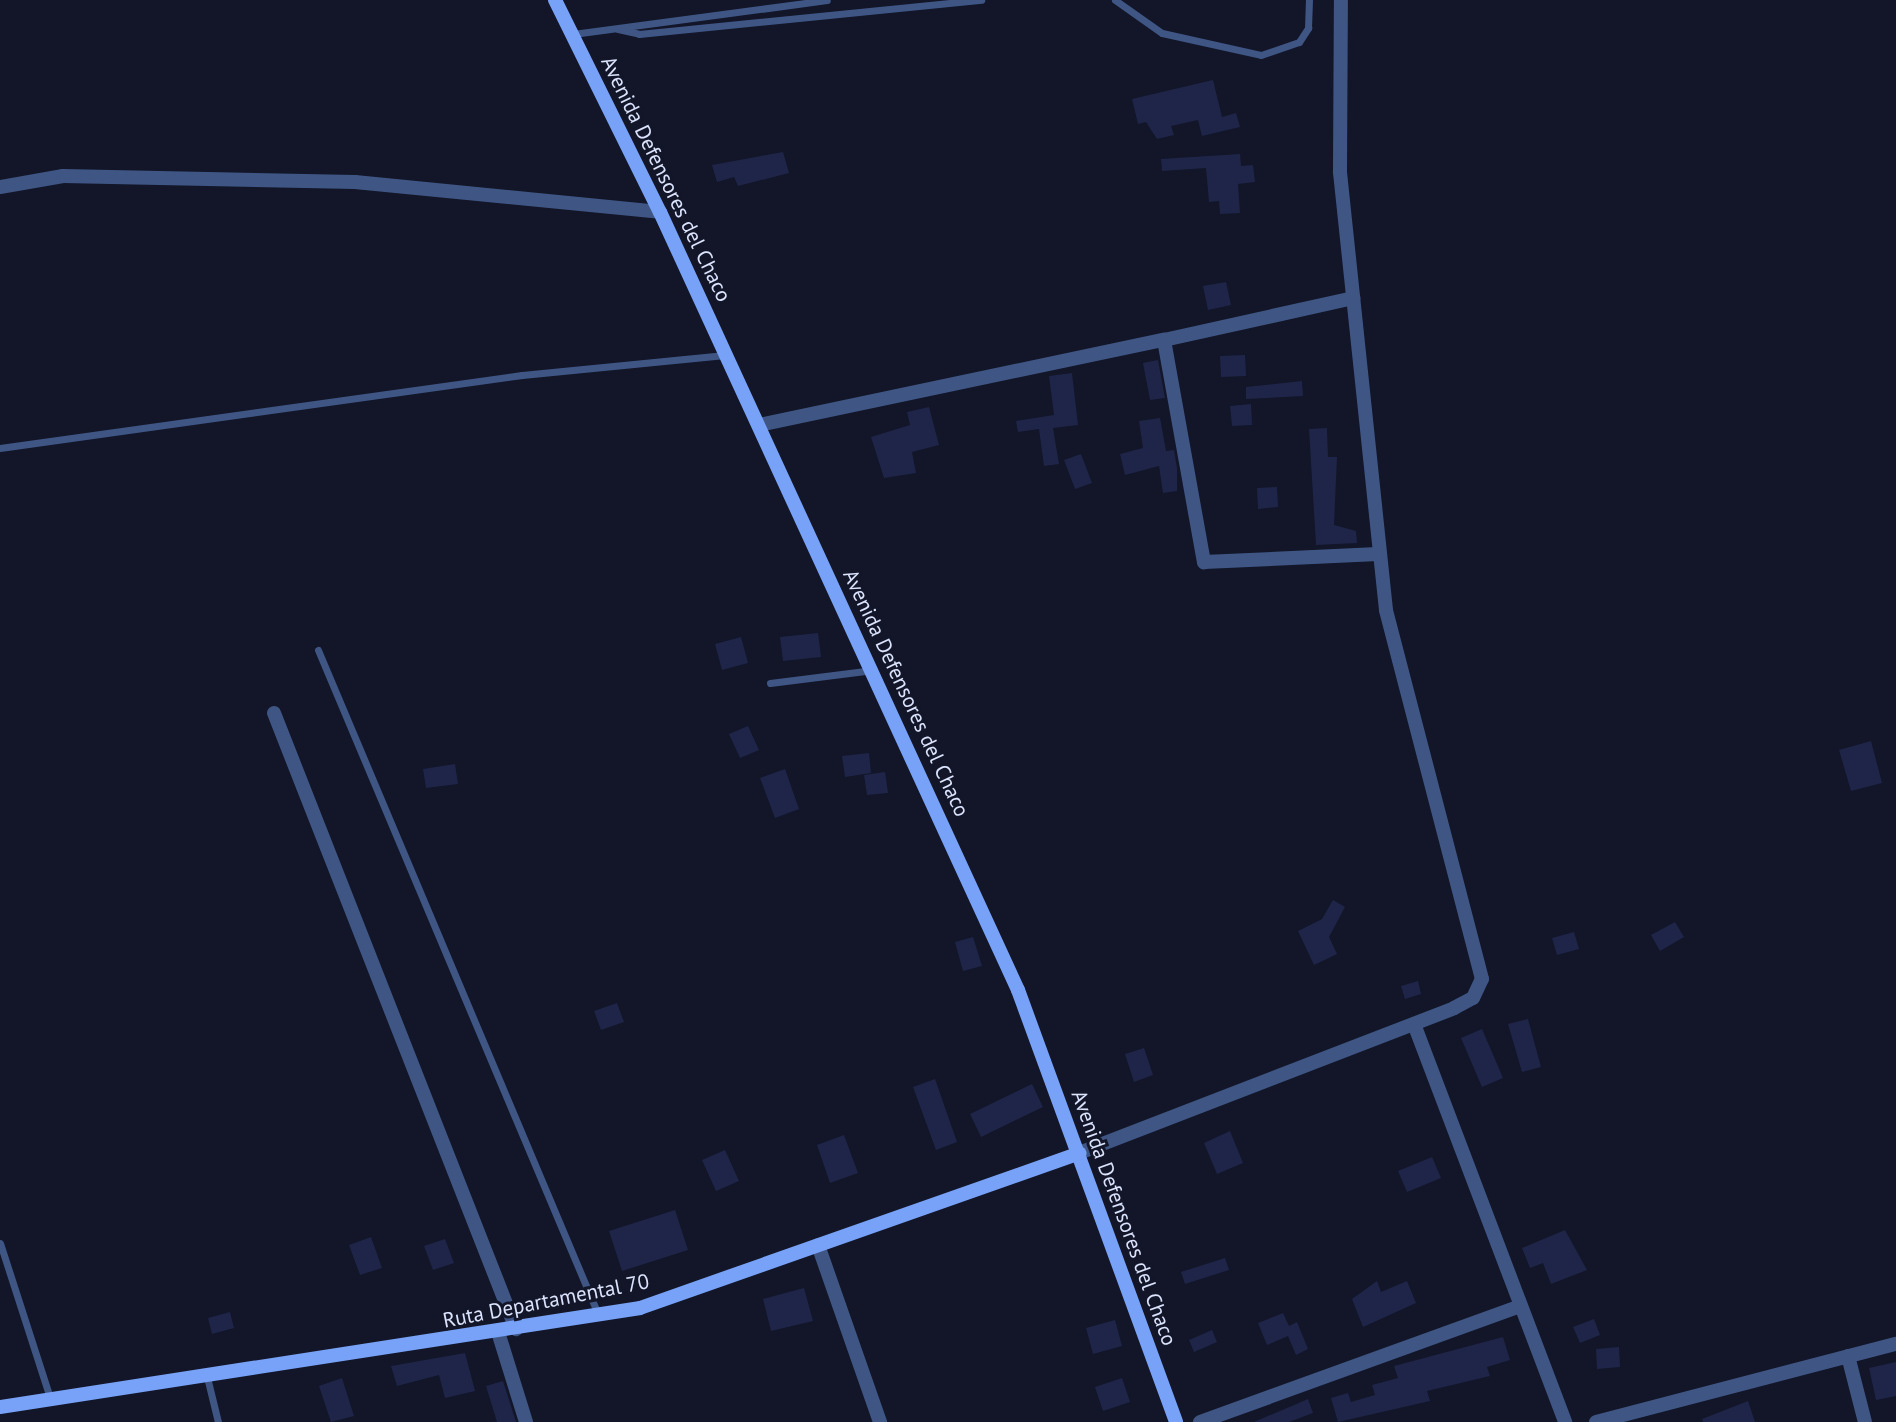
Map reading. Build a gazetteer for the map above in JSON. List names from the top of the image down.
{
  "streets": {
    "main road": ["Avenida Defensores del Chaco", "Ruta Departamental 70"]
  },
  "crossings": [
    ["Avenida Defensores del Chaco", "Ruta Departamental 70"]
  ]
}
